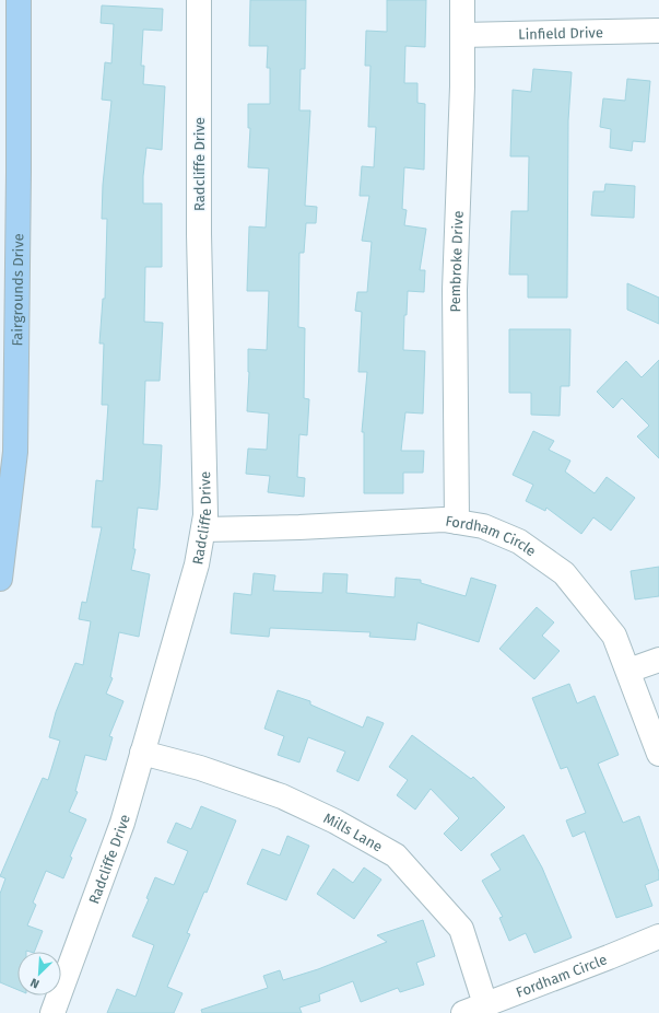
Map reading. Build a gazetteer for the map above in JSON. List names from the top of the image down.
{
  "streets": {
    "main road": ["Fairgrounds Drive"],
    "street": [
      "Linfield Drive",
      "Radcliffe Drive",
      "Pembroke Drive",
      "Fordham Circle",
      "Mills Lane"
    ]
  },
  "crossings": [
    ["Linfield Drive", "Pembroke Drive"],
    ["Radcliffe Drive", "Fordham Circle"],
    ["Radcliffe Drive", "Mills Lane"],
    ["Pembroke Drive", "Fordham Circle"],
    ["Fordham Circle", "Mills Lane"]
  ],
  "north": "bottom left"
}
